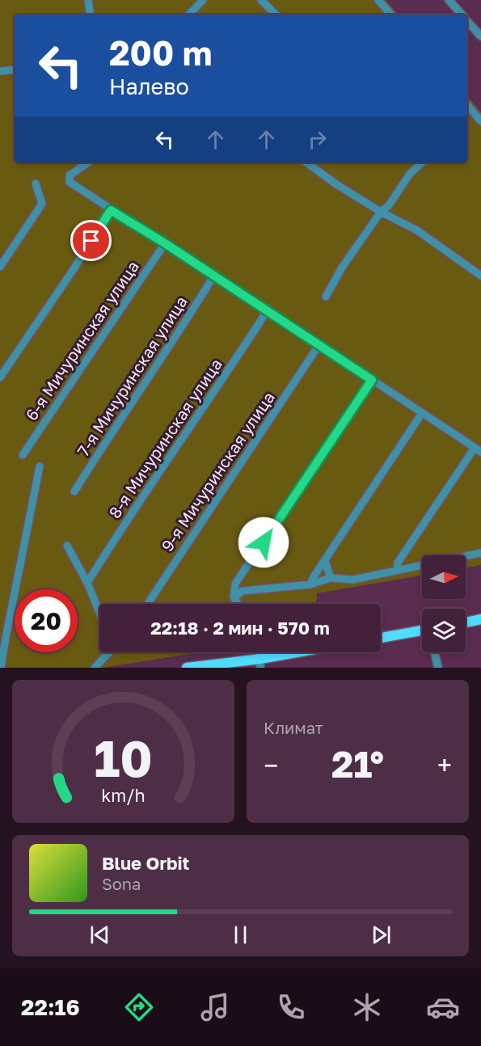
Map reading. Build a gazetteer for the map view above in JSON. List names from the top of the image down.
{
  "streets": {
    "street": [
      "6-я Мичуринская улица",
      "7-я Мичуринская улица",
      "8-я Мичуринская улица",
      "9-я Мичуринская улица"
    ]
  },
  "north": "right",
  "page": {
    "turn": ["200 m", "Налево"],
    "limit": "20",
    "trip": "22:18 · 2 мин · 570 m",
    "tile": "Климат",
    "heat": ["−", "21°", "+"],
    "song": ["Blue Orbit", "Sona"],
    "tabs": "22:16",
    "gauge": ["10", "km/h"]
  }
}
